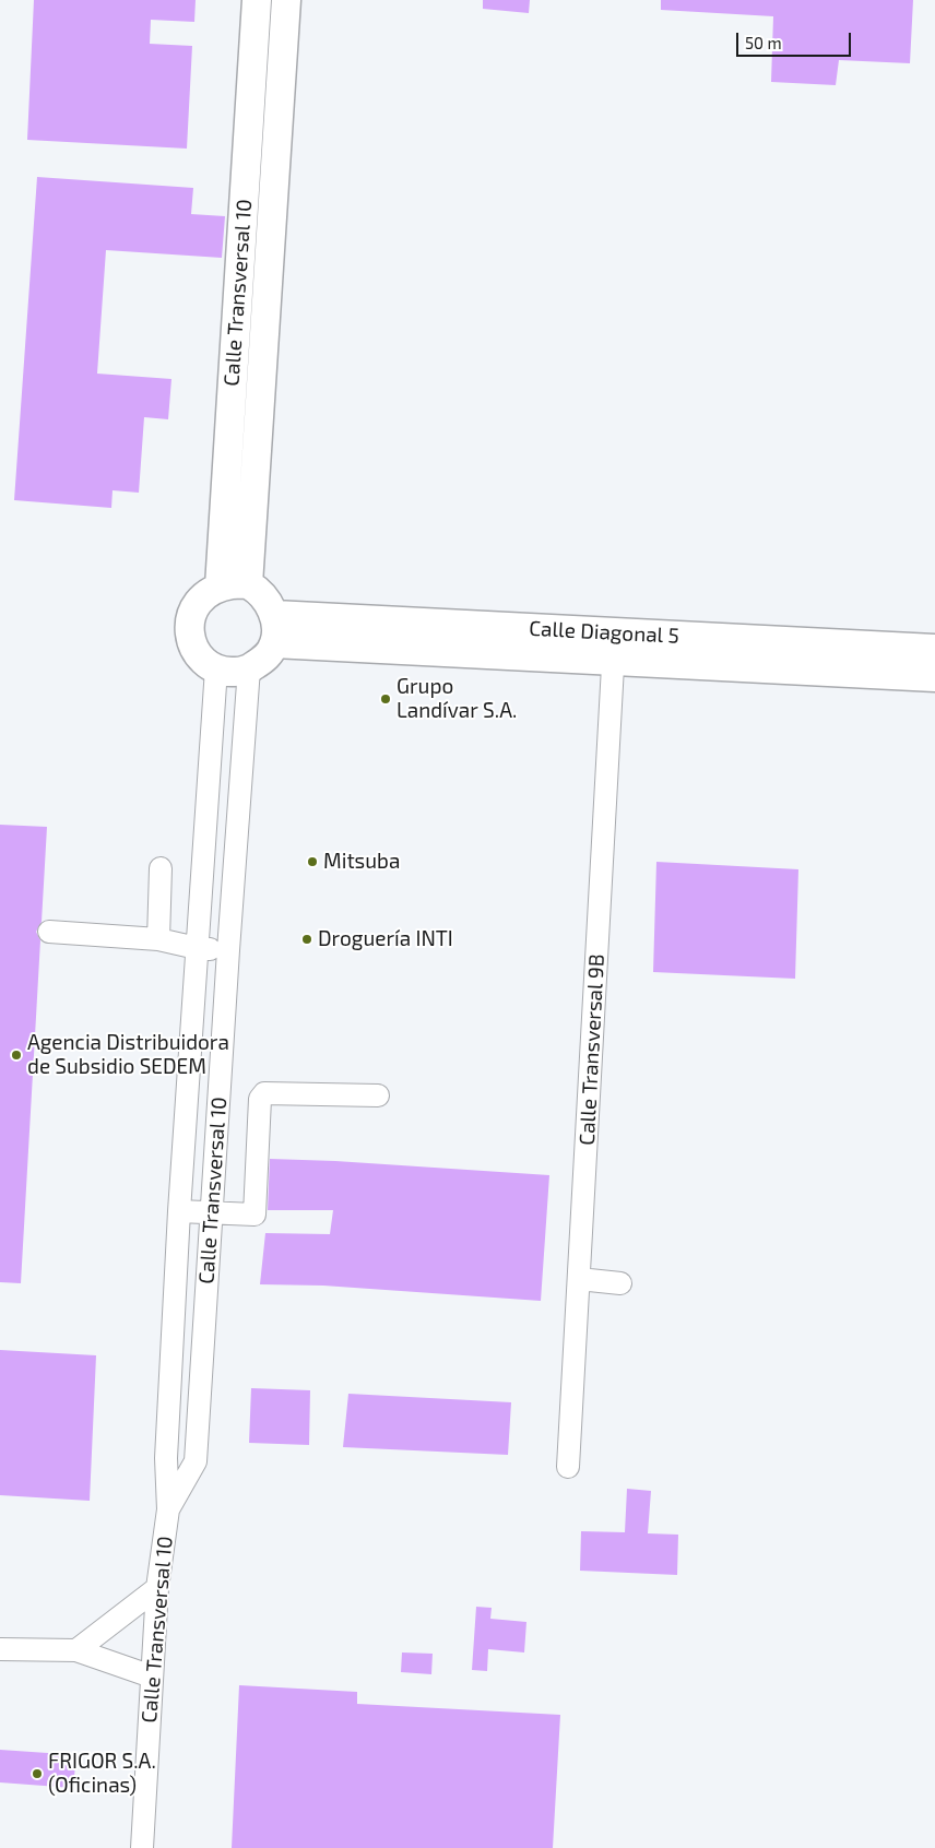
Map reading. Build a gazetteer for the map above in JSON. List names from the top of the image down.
{
  "streets": {
    "main road": ["Calle Transversal 10", "Calle Diagonal 5"],
    "street": ["Calle Transversal 9B"]
  },
  "crossings": [
    ["Calle Transversal 10", "Calle Diagonal 5"],
    ["Calle Diagonal 5", "Calle Transversal 9B"]
  ],
  "places": [
    "Grupo Landívar S.A.",
    "Mitsuba",
    "Droguería INTI",
    "Agencia Distribuidora de Subsidio SEDEM",
    "FRIGOR S.A. (Oficinas)"
  ],
  "scale_bar": "50 m"
}
